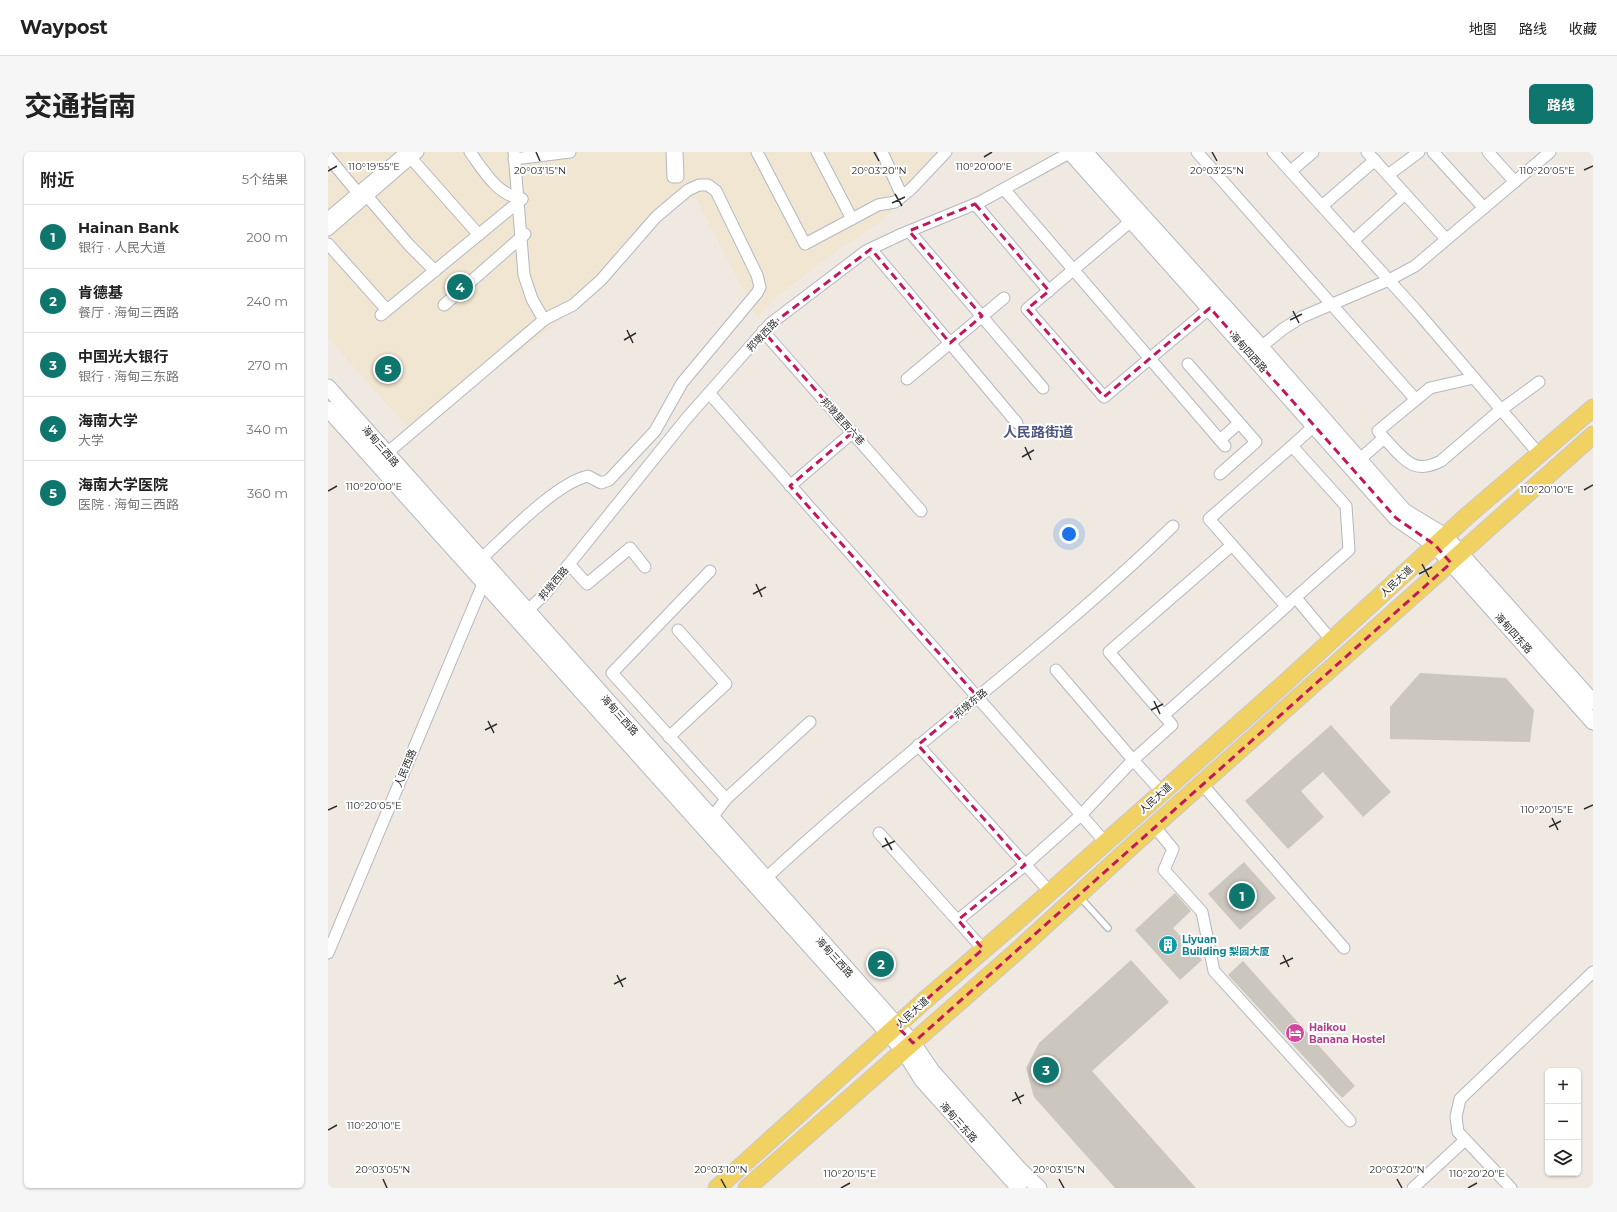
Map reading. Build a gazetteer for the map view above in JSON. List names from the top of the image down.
{
  "streets": {
    "main road": [
      "海甸四西路",
      "海甸三西路",
      "人民大道",
      "海甸四东路",
      "海甸三东路"
    ],
    "street": [
      "邦墩西路",
      "邦墩里西六巷",
      "邦墩东路",
      "人民西路"
    ]
  },
  "crossings": [
    ["邦墩西路", "海甸四西路"],
    ["邦墩西路", "邦墩里西六巷"],
    ["邦墩西路", "海甸三西路"],
    ["海甸四西路", "人民大道"],
    ["海甸四西路", "海甸四东路"],
    ["海甸三西路", "人民大道"],
    ["海甸三西路", "邦墩东路"],
    ["海甸三西路", "人民西路"],
    ["海甸三西路", "海甸三东路"],
    ["人民大道", "海甸四东路"],
    ["人民大道", "海甸三东路"]
  ],
  "districts": ["人民路街道"],
  "places": {
    "building": ["Liyuan Building 梨园大厦"],
    "hotel": ["Haikou Banana Hostel"]
  },
  "page": {
    "header": "Waypost",
    "nav": ["地图", "路线", "收藏"],
    "title": "交通指南",
    "buttons": "路线",
    "heading": ["附近", "5个结果"],
    "list": [
      {
        "mark": "1",
        "name": "Hainan Bank",
        "note": "银行 · 人民大道",
        "value": "200 m"
      },
      {
        "mark": "2",
        "name": "肯德基",
        "note": "餐厅 · 海甸三西路",
        "value": "240 m"
      },
      {
        "mark": "3",
        "name": "中国光大银行",
        "note": "银行 · 海甸三东路",
        "value": "270 m"
      },
      {
        "mark": "4",
        "name": "海南大学",
        "note": "大学",
        "value": "340 m"
      },
      {
        "mark": "5",
        "name": "海南大学医院",
        "note": "医院 · 海甸三西路",
        "value": "360 m"
      }
    ],
    "pins": [
      "4",
      "5",
      "1",
      "2",
      "3"
    ],
    "map_buttons": ["+", "−"]
  },
  "coordinates": [
    "110°19'55\"E",
    "110°20'00\"E",
    "110°20'05\"E",
    "20°03'15\"N",
    "20°03'20\"N",
    "20°03'25\"N",
    "110°20'10\"E",
    "110°20'15\"E",
    "20°03'05\"N",
    "20°03'10\"N",
    "110°20'20\"E"
  ]
}
